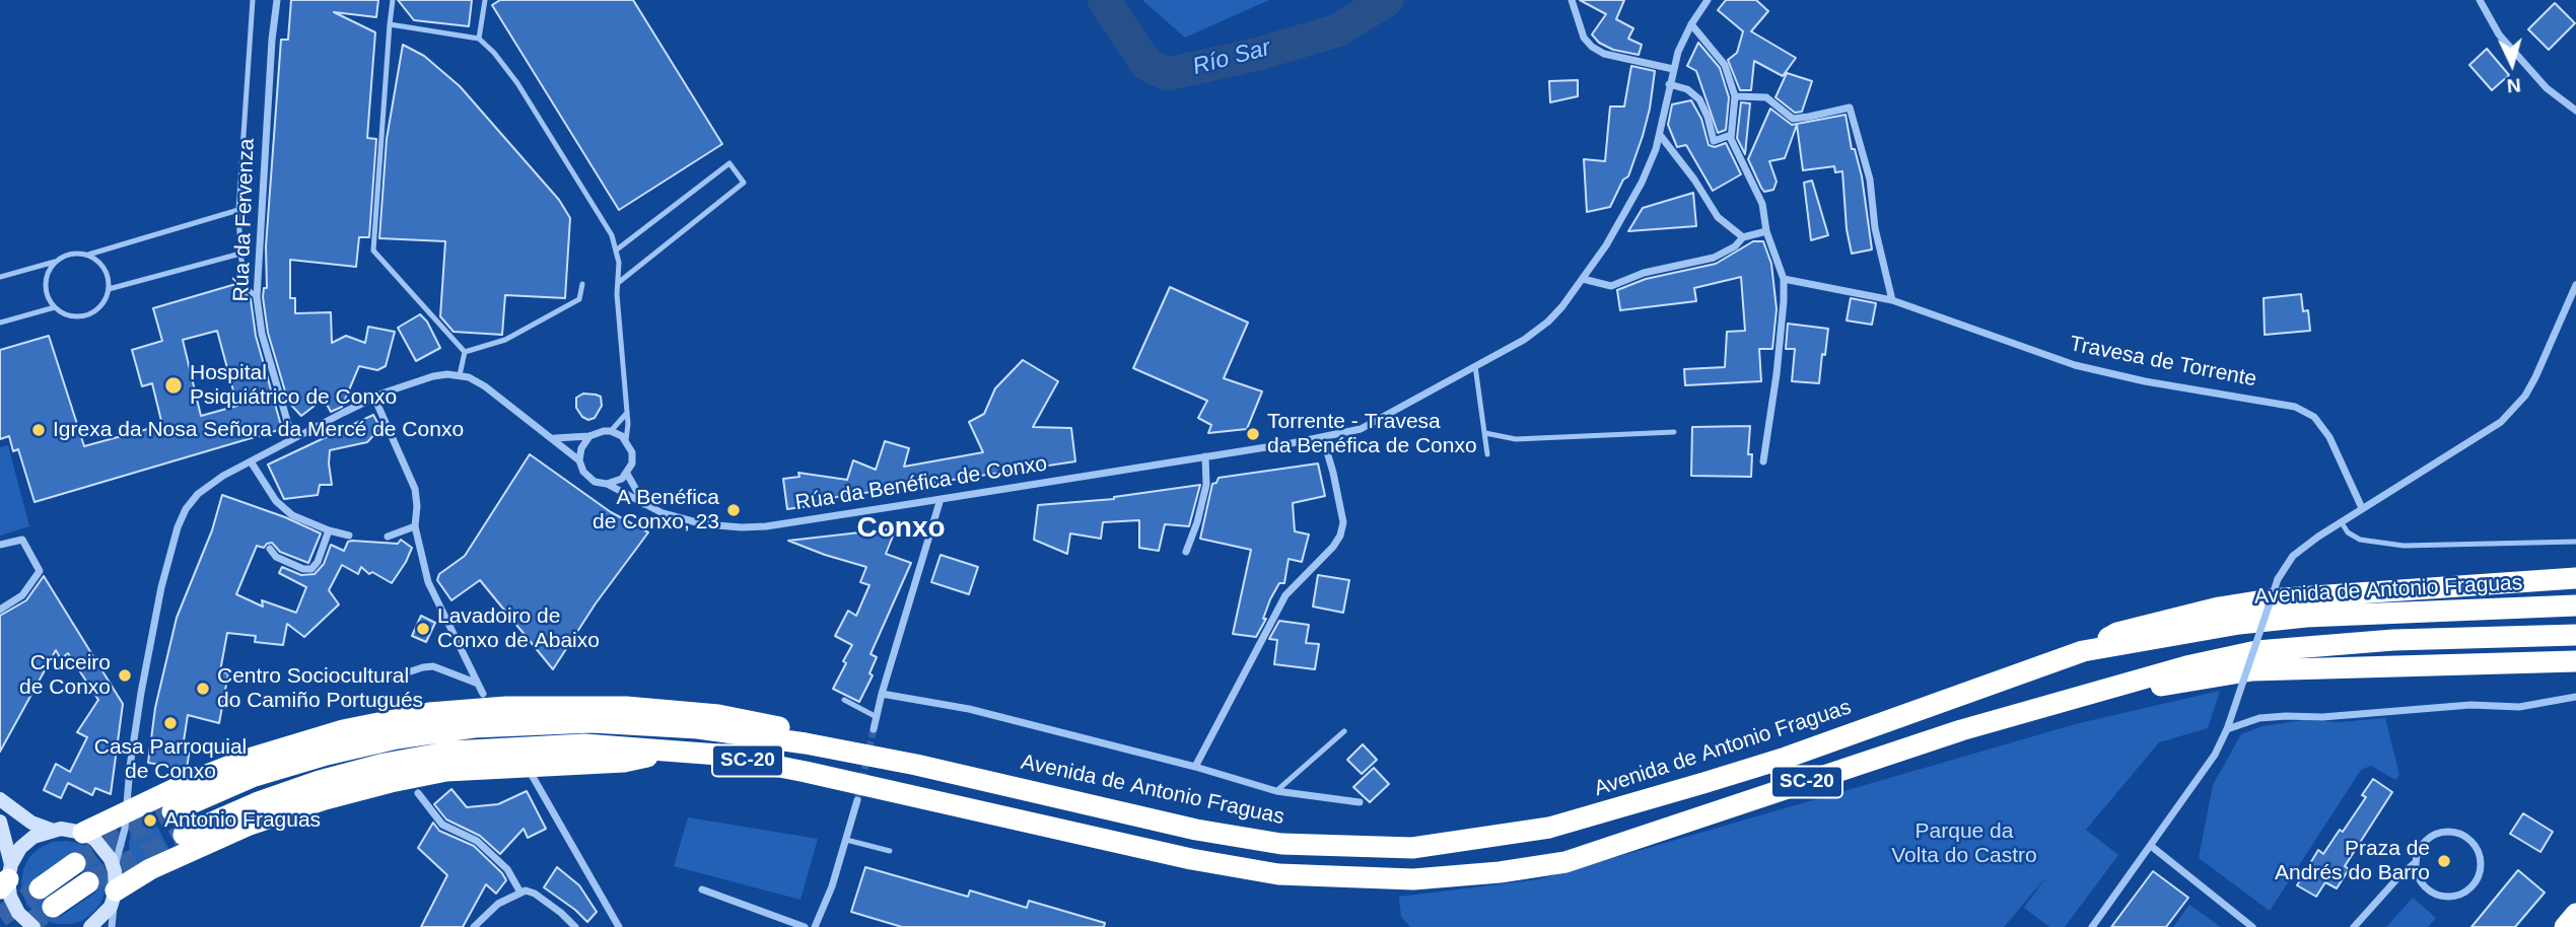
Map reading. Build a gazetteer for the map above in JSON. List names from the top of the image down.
{
  "streets": {
    "highway": ["Avenida de Antonio Fraguas", "SC-20"],
    "street": ["Rúa da Fervenza", "Travesa de Torrente", "Rúa da Benéfica de Conxo"]
  },
  "districts": ["Conxo"],
  "water": ["Río Sar"],
  "parks": ["Parque da Volta do Castro"],
  "places": [
    "Hospital Psiquiátrico de Conxo",
    "Igrexa da Nosa Señora da Mercé de Conxo",
    "Torrente - Travesa da Benéfica de Conxo",
    "A Benéfica de Conxo, 23",
    "Lavadoiro de Conxo de Abaixo",
    "Cruceiro de Conxo",
    "Centro Sociocultural do Camiño Portugués",
    "Casa Parroquial de Conxo",
    "Antonio Fraguas",
    "Praza de Andrés do Barro"
  ],
  "north": "bottom"
}
